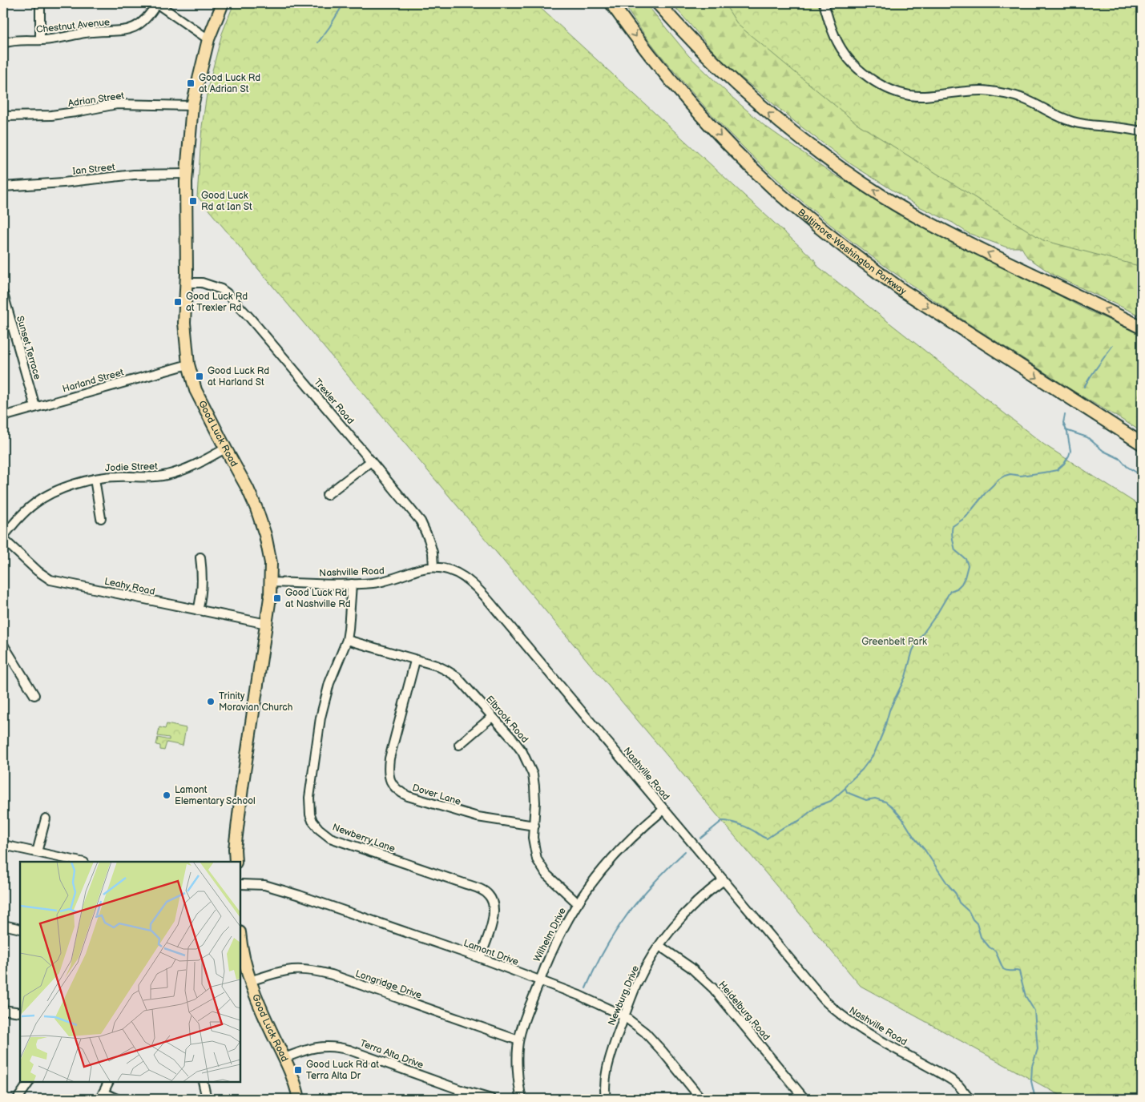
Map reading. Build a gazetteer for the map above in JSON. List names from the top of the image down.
{
  "streets": {
    "highway": ["Baltimore-Washington Parkway"],
    "main road": ["Good Luck Road"],
    "street": [
      "Chestnut Avenue",
      "Adrian Street",
      "Ian Street",
      "Sunset Terrace",
      "Harland Street",
      "Trexler Road",
      "Jodie Street",
      "Nashville Road",
      "Leahy Road",
      "Elbrook Road",
      "Dover Lane",
      "Newberry Lane",
      "Wilhelm Drive",
      "Lamont Drive",
      "Longridge Drive",
      "Newburg Drive",
      "Heidelburg Road",
      "Terra Alta Drive"
    ]
  },
  "crossings": [
    ["Adrian Street", "Good Luck Road"],
    ["Ian Street", "Good Luck Road"],
    ["Sunset Terrace", "Harland Street"],
    ["Harland Street", "Good Luck Road"],
    ["Trexler Road", "Good Luck Road"],
    ["Trexler Road", "Nashville Road"],
    ["Good Luck Road", "Jodie Street"],
    ["Good Luck Road", "Nashville Road"],
    ["Good Luck Road", "Leahy Road"],
    ["Good Luck Road", "Longridge Drive"],
    ["Good Luck Road", "Terra Alta Drive"],
    ["Jodie Street", "Leahy Road"],
    ["Nashville Road", "Newberry Lane"],
    ["Nashville Road", "Wilhelm Drive"],
    ["Nashville Road", "Newburg Drive"],
    ["Elbrook Road", "Dover Lane"],
    ["Elbrook Road", "Newberry Lane"],
    ["Elbrook Road", "Wilhelm Drive"],
    ["Newberry Lane", "Lamont Drive"],
    ["Wilhelm Drive", "Lamont Drive"],
    ["Wilhelm Drive", "Longridge Drive"],
    ["Lamont Drive", "Newburg Drive"],
    ["Newburg Drive", "Heidelburg Road"]
  ],
  "parks": ["Greenbelt Park"],
  "places": {
    "transit": [
      "Good Luck Rd at Adrian St",
      "Good Luck Rd at Ian St",
      "Good Luck Rd at Trexler Rd",
      "Good Luck Rd at Harland St",
      "Good Luck Rd at Nashville Rd",
      "Good Luck Rd at Terra Alta Dr"
    ],
    "other": ["Trinity Moravian Church", "Lamont Elementary School"]
  }
}
